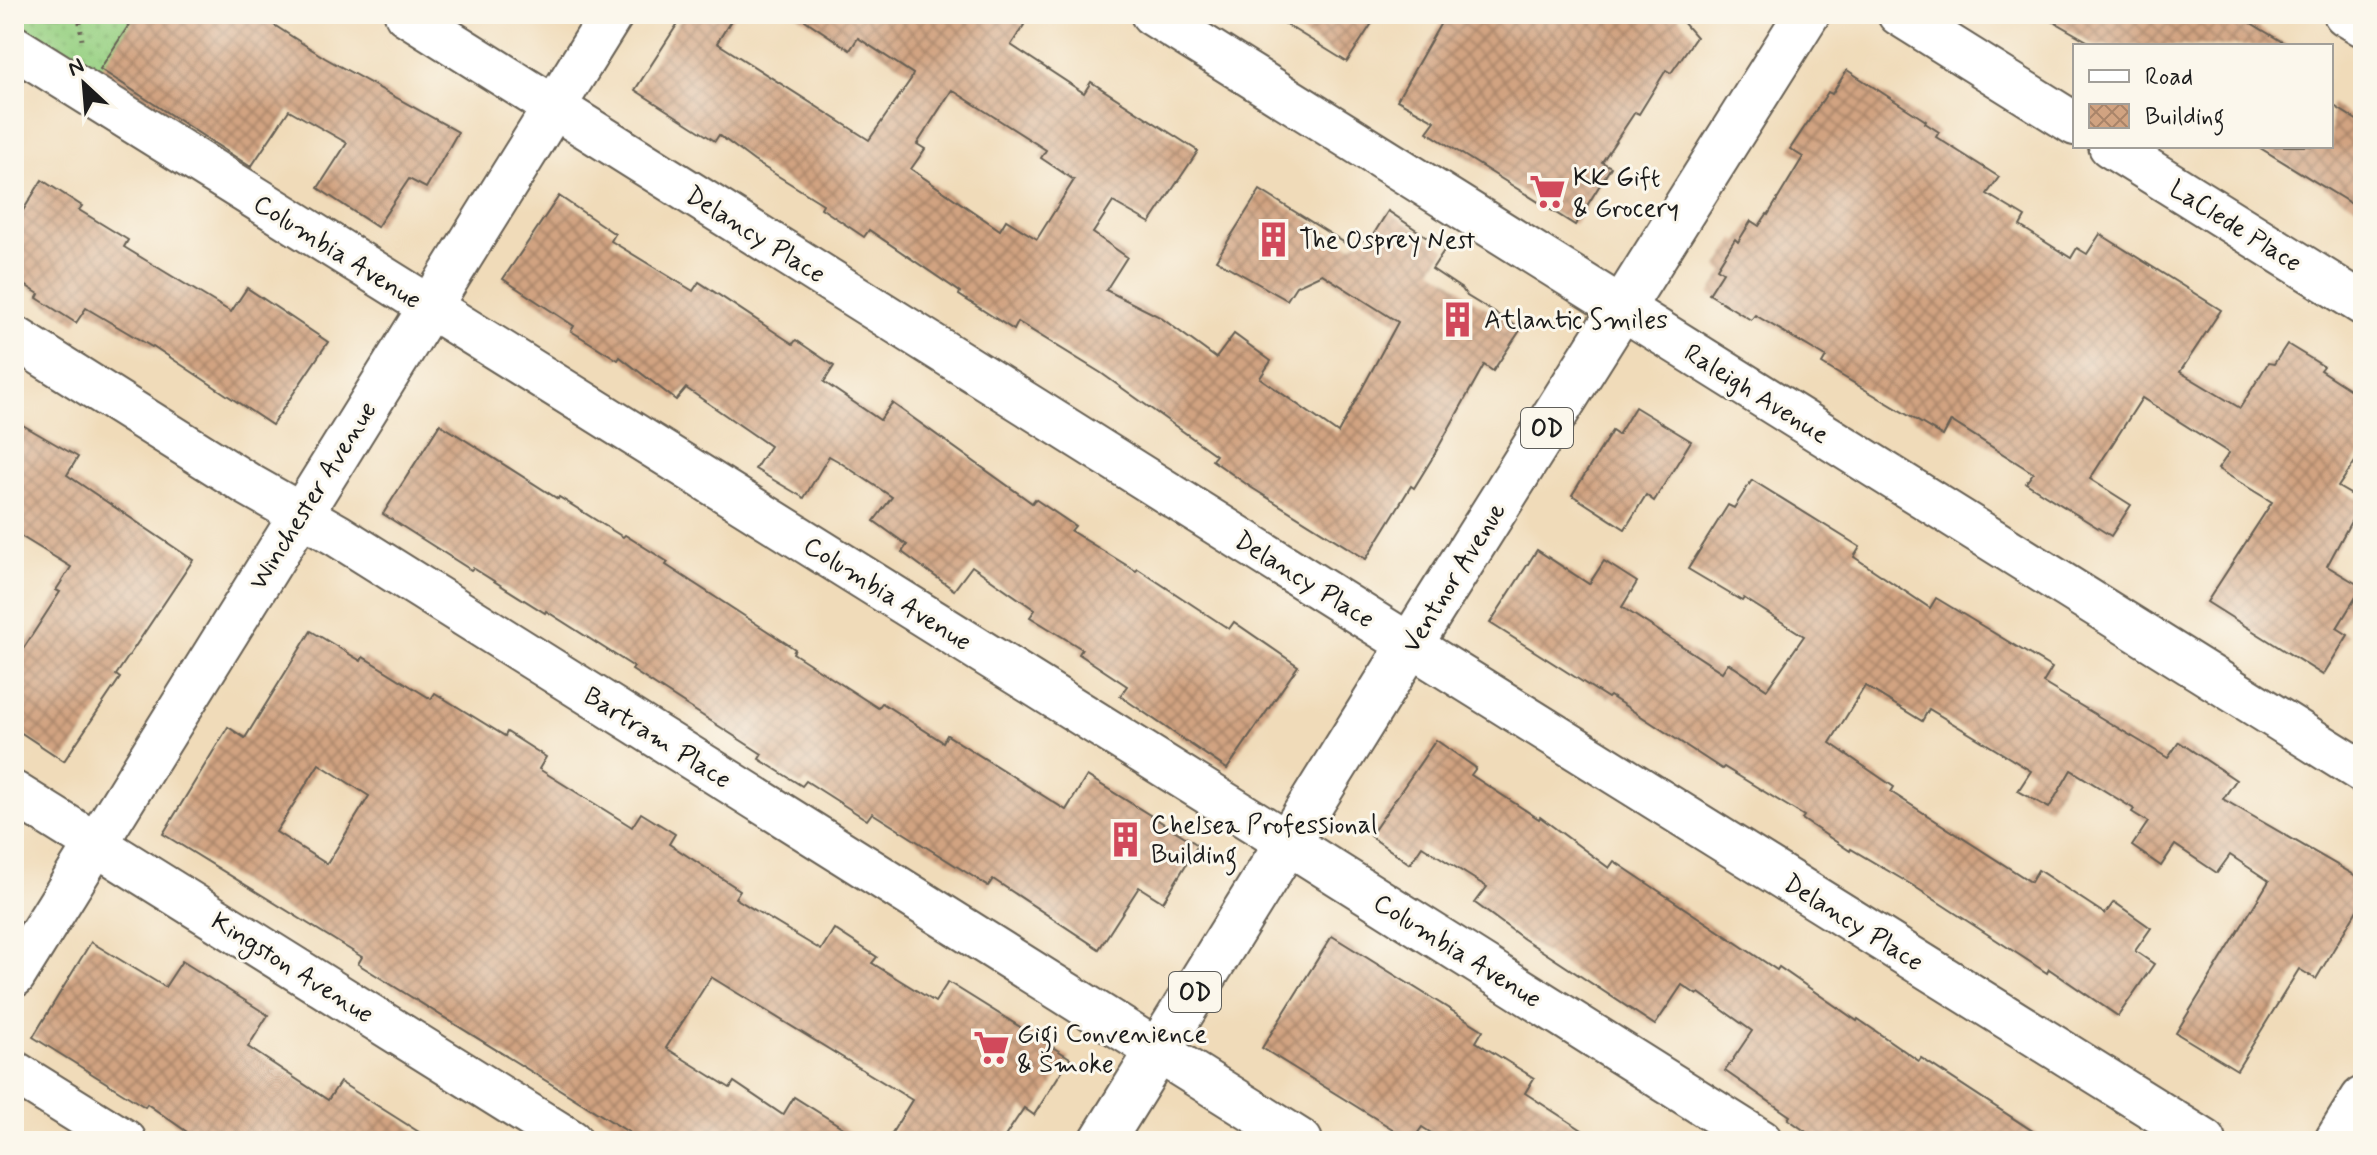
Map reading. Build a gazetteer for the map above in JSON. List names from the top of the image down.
{
  "streets": {
    "main road": ["OD", "Ventnor Avenue"],
    "street": [
      "LaClede Place",
      "Delancy Place",
      "Columbia Avenue",
      "Raleigh Avenue",
      "Winchester Avenue",
      "Bartram Place",
      "Kingston Avenue"
    ]
  },
  "crossings": [
    ["Delancy Place", "Winchester Avenue"],
    ["Delancy Place", "Ventnor Avenue"],
    ["Columbia Avenue", "Winchester Avenue"],
    ["Columbia Avenue", "Ventnor Avenue"],
    ["Raleigh Avenue", "Ventnor Avenue"],
    ["Winchester Avenue", "Bartram Place"],
    ["Winchester Avenue", "Kingston Avenue"],
    ["Ventnor Avenue", "Bartram Place"]
  ],
  "places": {
    "supermarket": ["KK Gift & Grocery", "Gigi Convenience & Smoke"],
    "building": ["The Osprey Nest", "Atlantic Smiles", "Chelsea Professional Building"]
  },
  "legend": ["Road", "Building"],
  "north": "top left"
}
